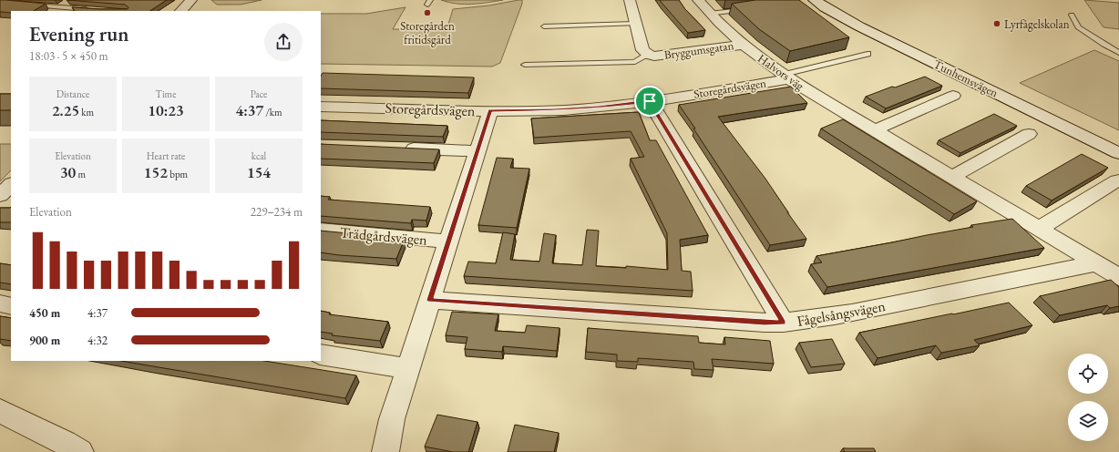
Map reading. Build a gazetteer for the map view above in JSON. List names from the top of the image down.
{
  "streets": {
    "street": [
      "Bryggumsgatan",
      "Halvors väg",
      "Tunhemsvägen",
      "Storegårdsvägen",
      "Trädgårdsvägen",
      "Fågelsångsvägen"
    ]
  },
  "crossings": [
    ["Bryggumsgatan", "Halvors väg"],
    ["Halvors väg", "Storegårdsvägen"],
    ["Halvors väg", "Fågelsångsvägen"],
    ["Storegårdsvägen", "Trädgårdsvägen"],
    ["Trädgårdsvägen", "Fågelsångsvägen"]
  ],
  "places": ["Storegården fritidsgård", "Lyrfågelskolan"],
  "page": {
    "heading": ["Evening run", "18:03 · 5 × 450 m"],
    "stats": [
      ["Distance", "2.25 km"],
      ["Time", "10:23"],
      ["Pace", "4:37 /km"],
      ["Elevation", "30 m"],
      ["Heart rate", "152 bpm"],
      ["kcal", "154"]
    ],
    "chart": ["Elevation", "229–234 m"],
    "list": [
      {
        "name": "450 m",
        "note": "4:37"
      },
      {
        "name": "900 m",
        "note": "4:32"
      }
    ]
  }
}
